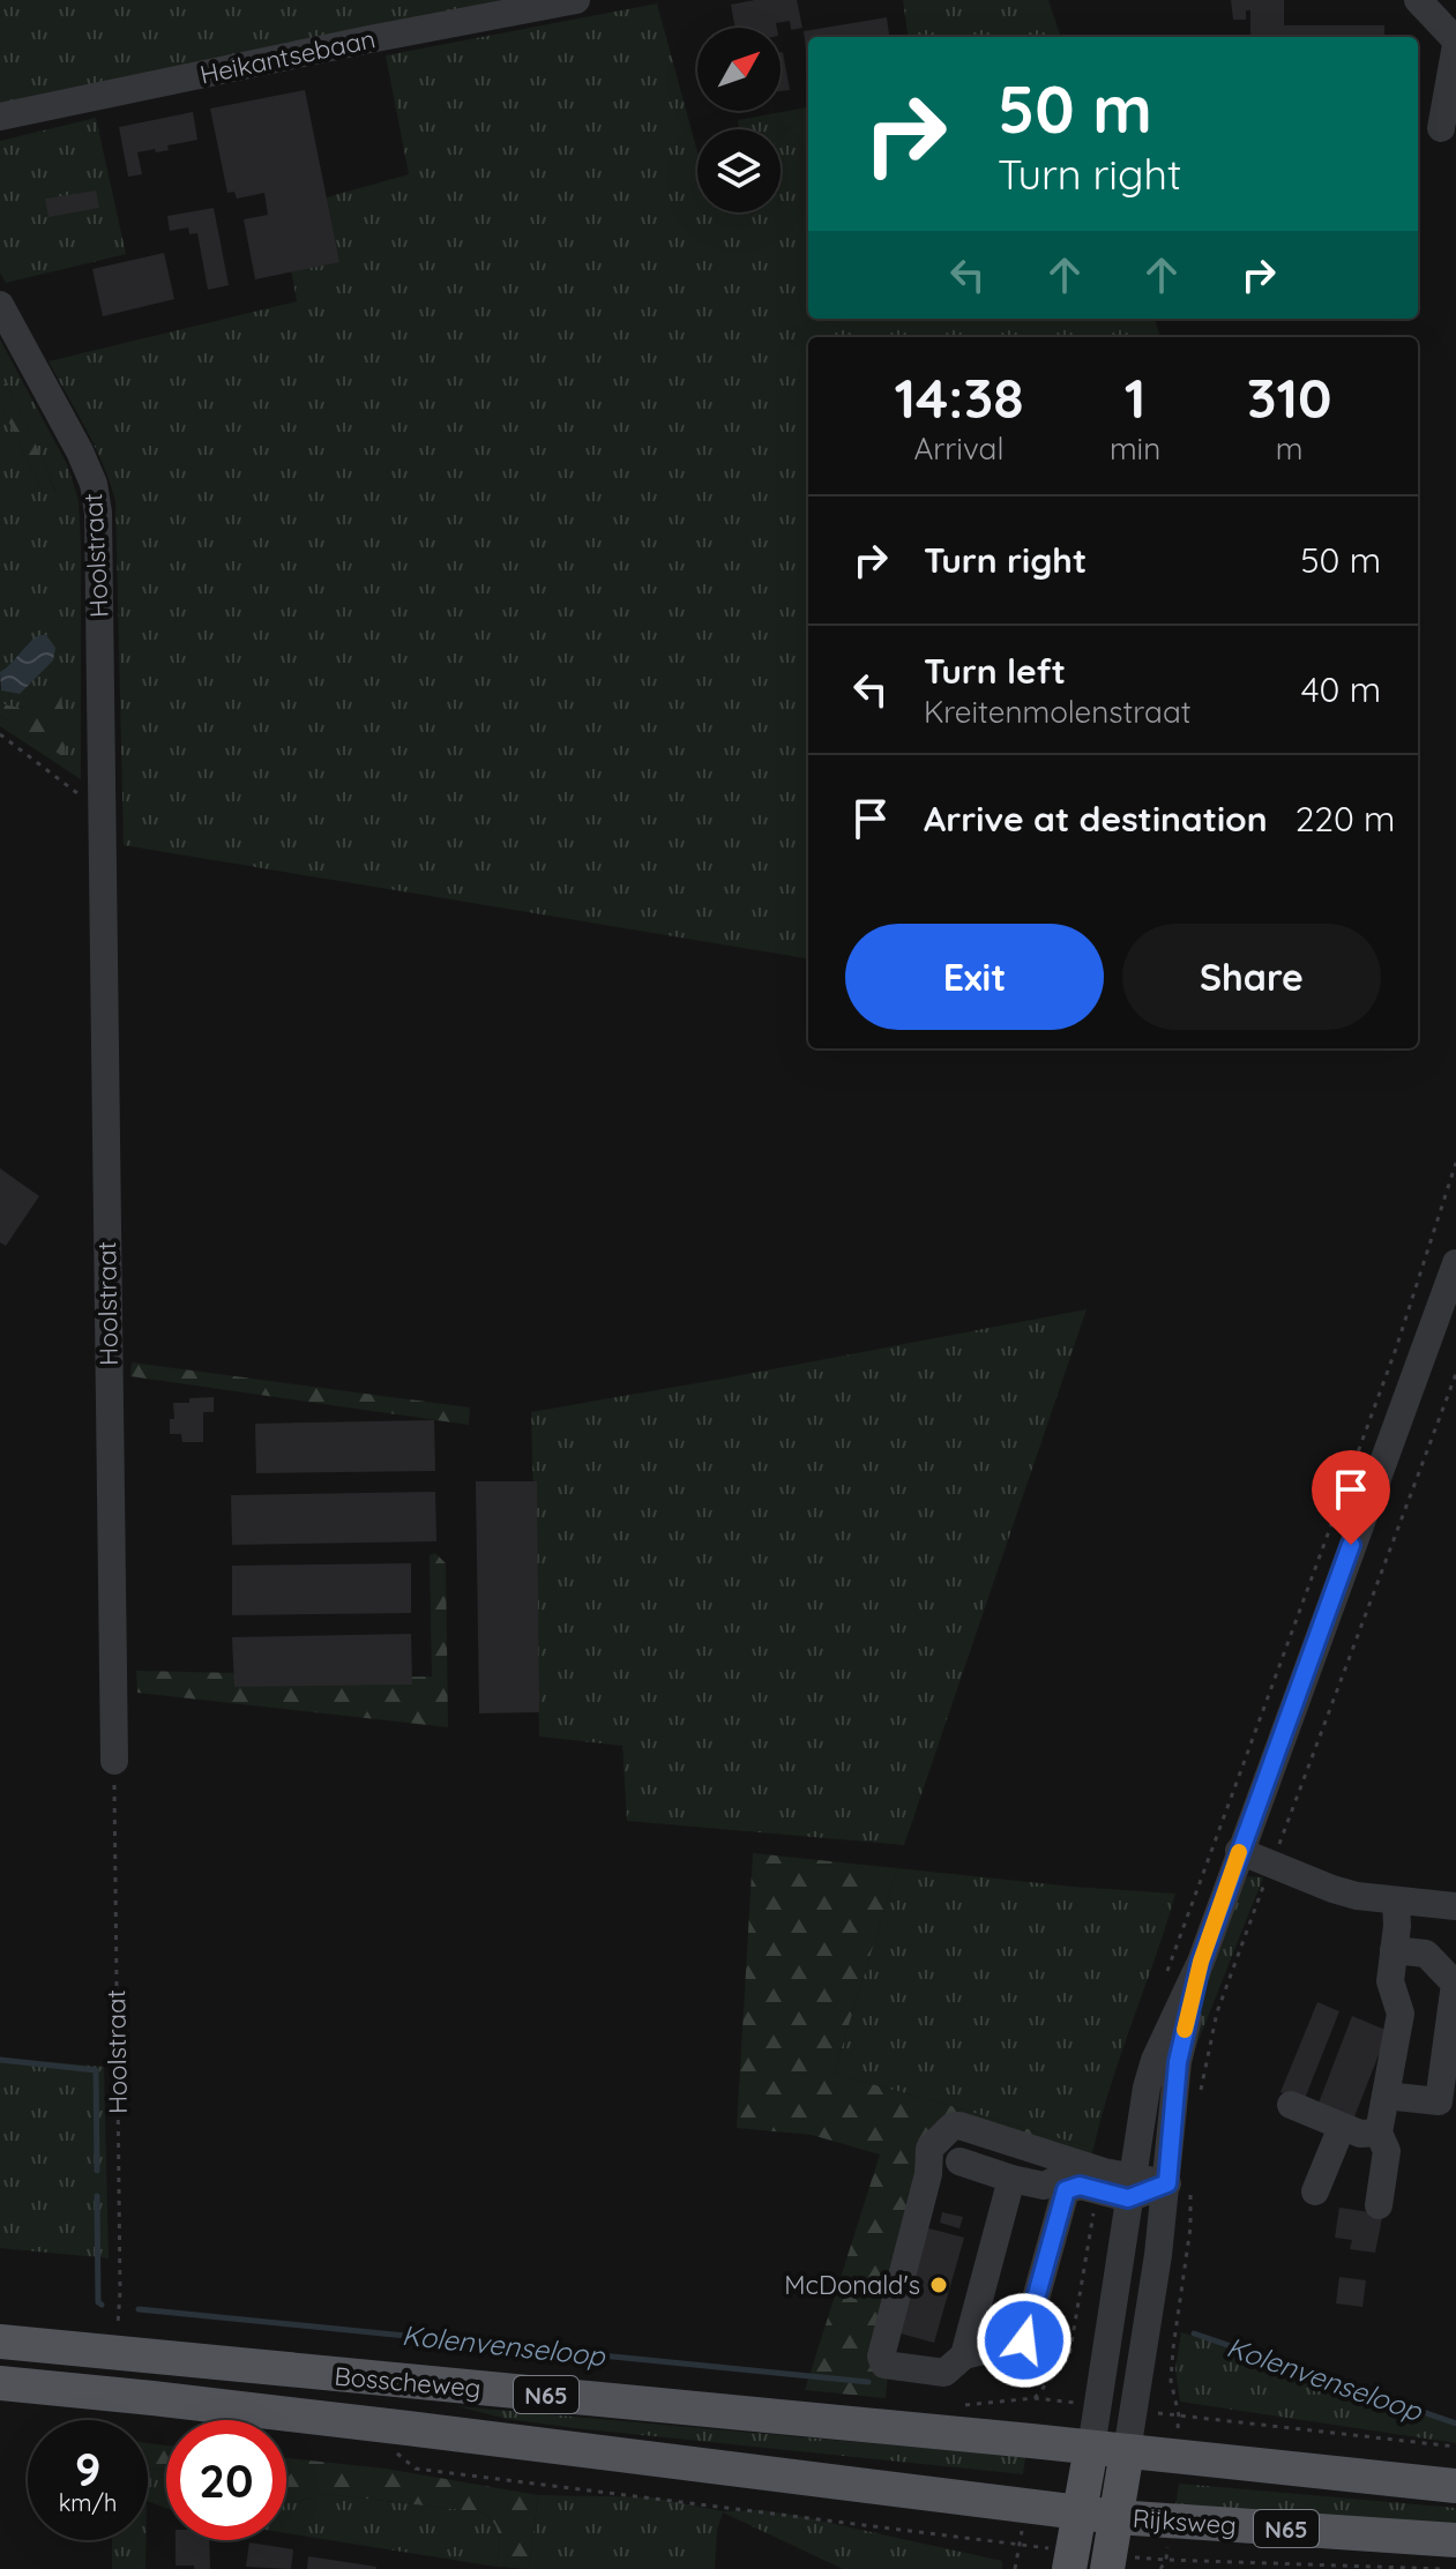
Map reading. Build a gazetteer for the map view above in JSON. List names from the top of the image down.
{
  "streets": {
    "main road": ["Bosscheweg", "N65", "Rijksweg"],
    "street": ["Heikantsebaan", "Hoolstraat"]
  },
  "crossings": [
    ["Bosscheweg", "N65"],
    ["Bosscheweg", "Rijksweg"]
  ],
  "water": ["Kolenvenseloop"],
  "places": ["McDonald's"],
  "north": "top right",
  "page": {
    "turn": ["50 m", "Turn right"],
    "eta": [
      "14:38",
      "Arrival",
      "1",
      "min",
      "310",
      "m"
    ],
    "list": [
      {
        "name": "Turn right",
        "value": "50 m"
      },
      {
        "name": "Turn left",
        "note": "Kreitenmolenstraat",
        "value": "40 m"
      },
      {
        "name": "Arrive at destination",
        "value": "220 m"
      }
    ],
    "buttons": ["Exit", "Share"],
    "speed": "9 km/h",
    "limit": "20"
  }
}
